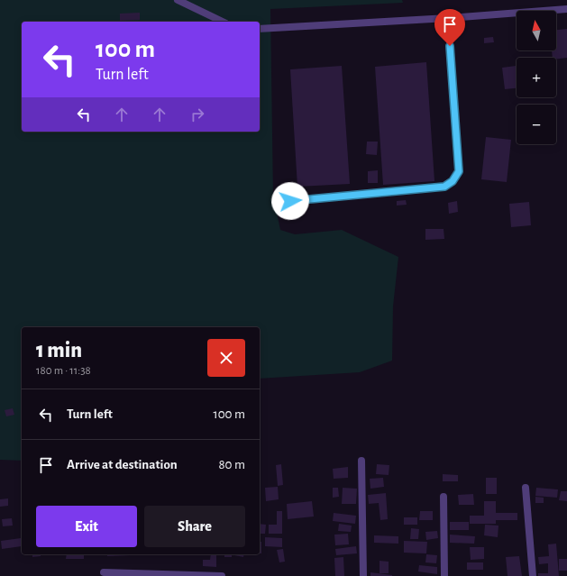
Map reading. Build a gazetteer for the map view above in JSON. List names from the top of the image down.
{
  "north": "top",
  "page": {
    "map_buttons": ["+", "−"],
    "turn": ["100 m", "Turn left"],
    "heading": ["1 min", "180 m · 11:38"],
    "list": [
      {
        "name": "Turn left",
        "value": "100 m"
      },
      {
        "name": "Arrive at destination",
        "value": "80 m"
      }
    ],
    "buttons": ["Exit", "Share"]
  }
}
